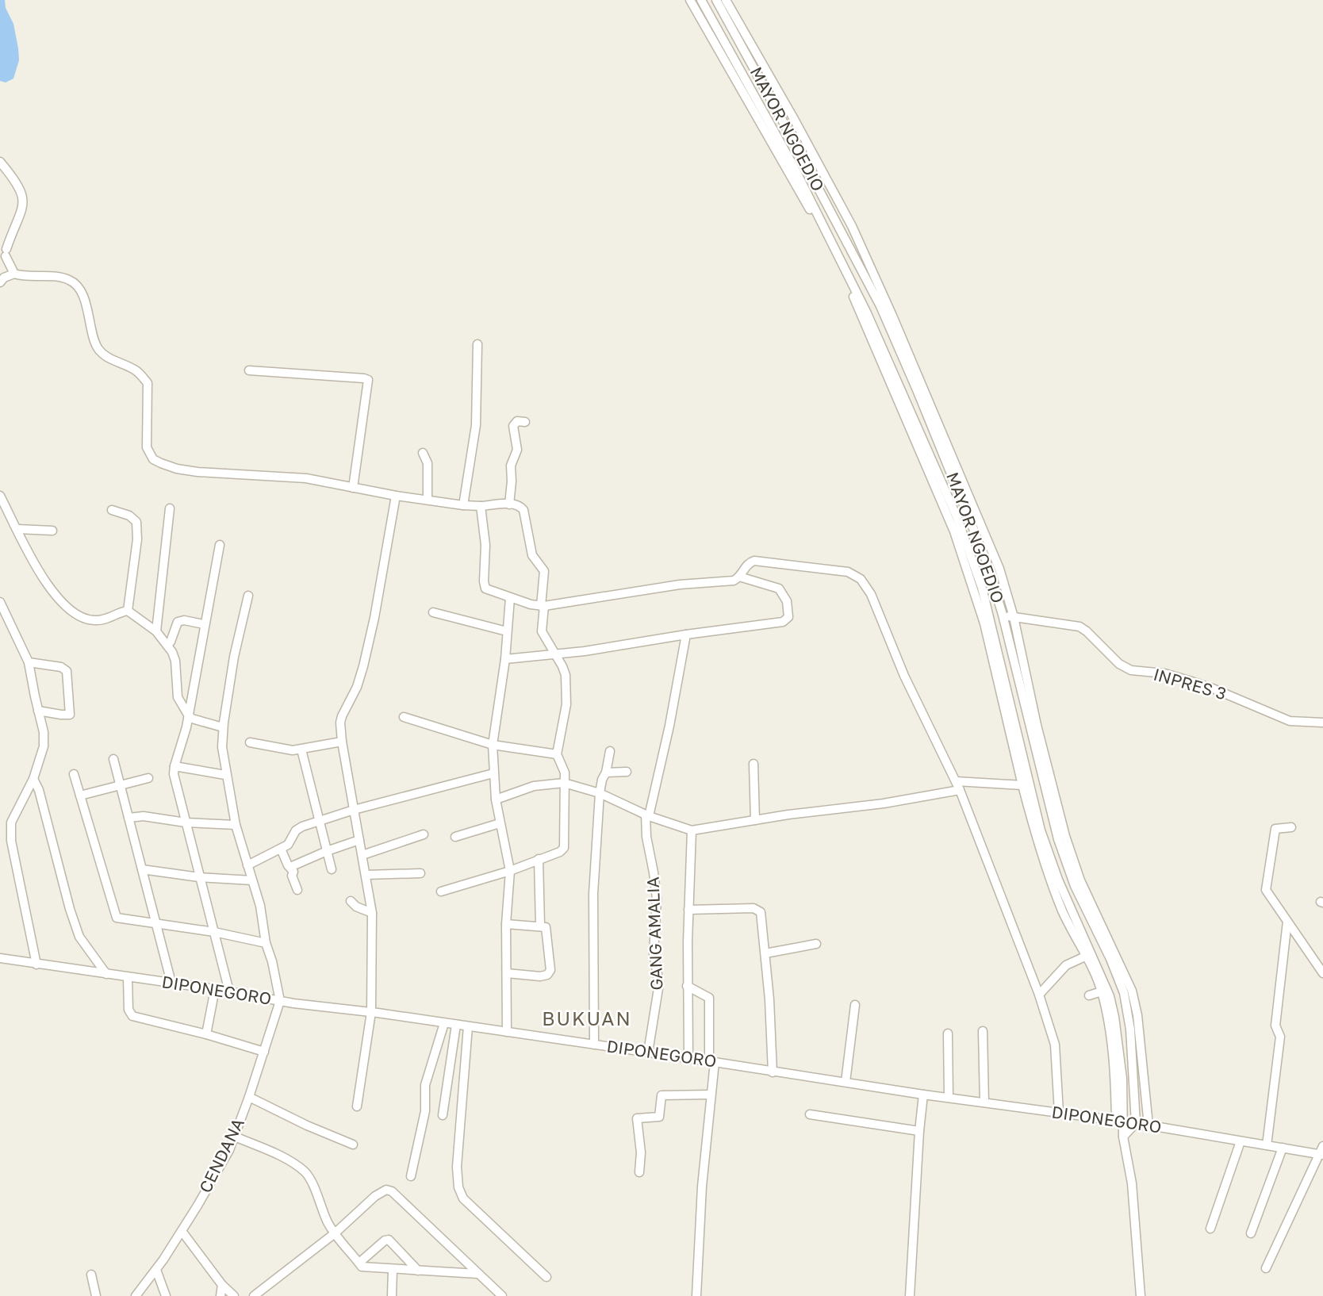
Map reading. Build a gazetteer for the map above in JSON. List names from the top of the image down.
{
  "streets": {
    "street": [
      "MAYOR NGOEDIO",
      "INPRES 3",
      "GANG AMALIA",
      "DIPONEGORO",
      "CENDANA"
    ]
  },
  "crossings": [
    ["MAYOR NGOEDIO", "INPRES 3"],
    ["MAYOR NGOEDIO", "DIPONEGORO"],
    ["GANG AMALIA", "DIPONEGORO"],
    ["DIPONEGORO", "CENDANA"]
  ],
  "districts": ["BUKUAN"]
}
